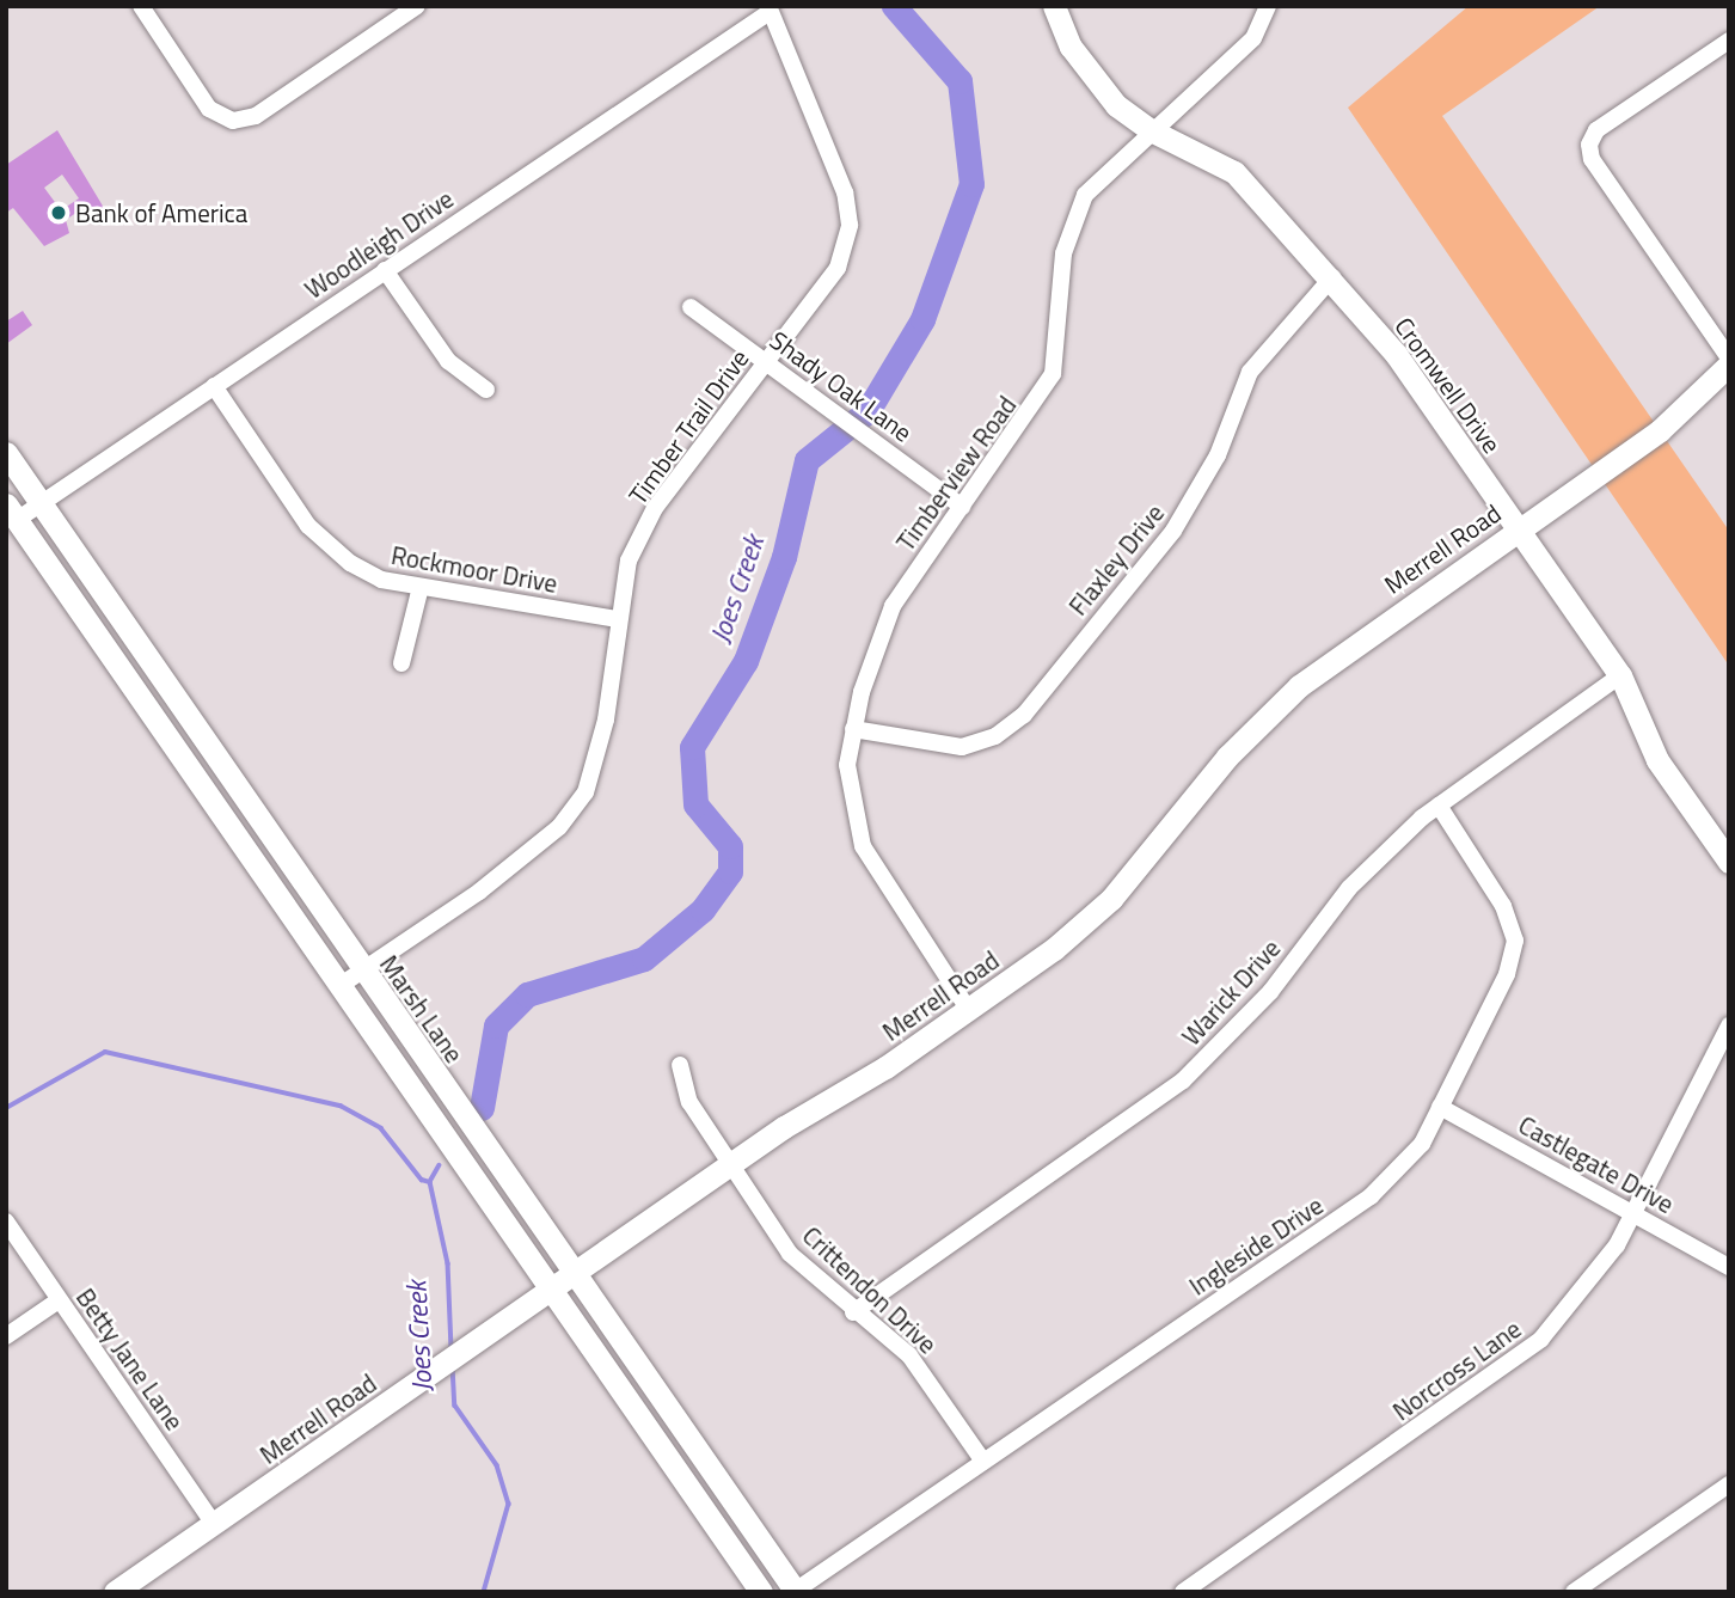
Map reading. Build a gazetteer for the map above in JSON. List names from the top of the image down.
{
  "streets": {
    "street": [
      "Woodleigh Drive",
      "Cromwell Drive",
      "Shady Oak Lane",
      "Timber Trail Drive",
      "Timberview Road",
      "Merrell Road",
      "Flaxley Drive",
      "Rockmoor Drive",
      "Warick Drive",
      "Marsh Lane",
      "Castlegate Drive",
      "Ingleside Drive",
      "Crittendon Drive",
      "Betty Jane Lane",
      "Norcross Lane"
    ]
  },
  "crossings": [
    ["Woodleigh Drive", "Timber Trail Drive"],
    ["Woodleigh Drive", "Rockmoor Drive"],
    ["Woodleigh Drive", "Marsh Lane"],
    ["Cromwell Drive", "Timberview Road"],
    ["Cromwell Drive", "Merrell Road"],
    ["Cromwell Drive", "Flaxley Drive"],
    ["Cromwell Drive", "Warick Drive"],
    ["Shady Oak Lane", "Timber Trail Drive"],
    ["Shady Oak Lane", "Timberview Road"],
    ["Timber Trail Drive", "Rockmoor Drive"],
    ["Timber Trail Drive", "Marsh Lane"],
    ["Timberview Road", "Merrell Road"],
    ["Timberview Road", "Flaxley Drive"],
    ["Merrell Road", "Marsh Lane"],
    ["Merrell Road", "Crittendon Drive"],
    ["Merrell Road", "Betty Jane Lane"],
    ["Warick Drive", "Ingleside Drive"],
    ["Warick Drive", "Crittendon Drive"],
    ["Marsh Lane", "Ingleside Drive"],
    ["Castlegate Drive", "Ingleside Drive"],
    ["Castlegate Drive", "Norcross Lane"],
    ["Ingleside Drive", "Crittendon Drive"]
  ],
  "water": ["Joes Creek"],
  "places": ["Bank of America"]
}
